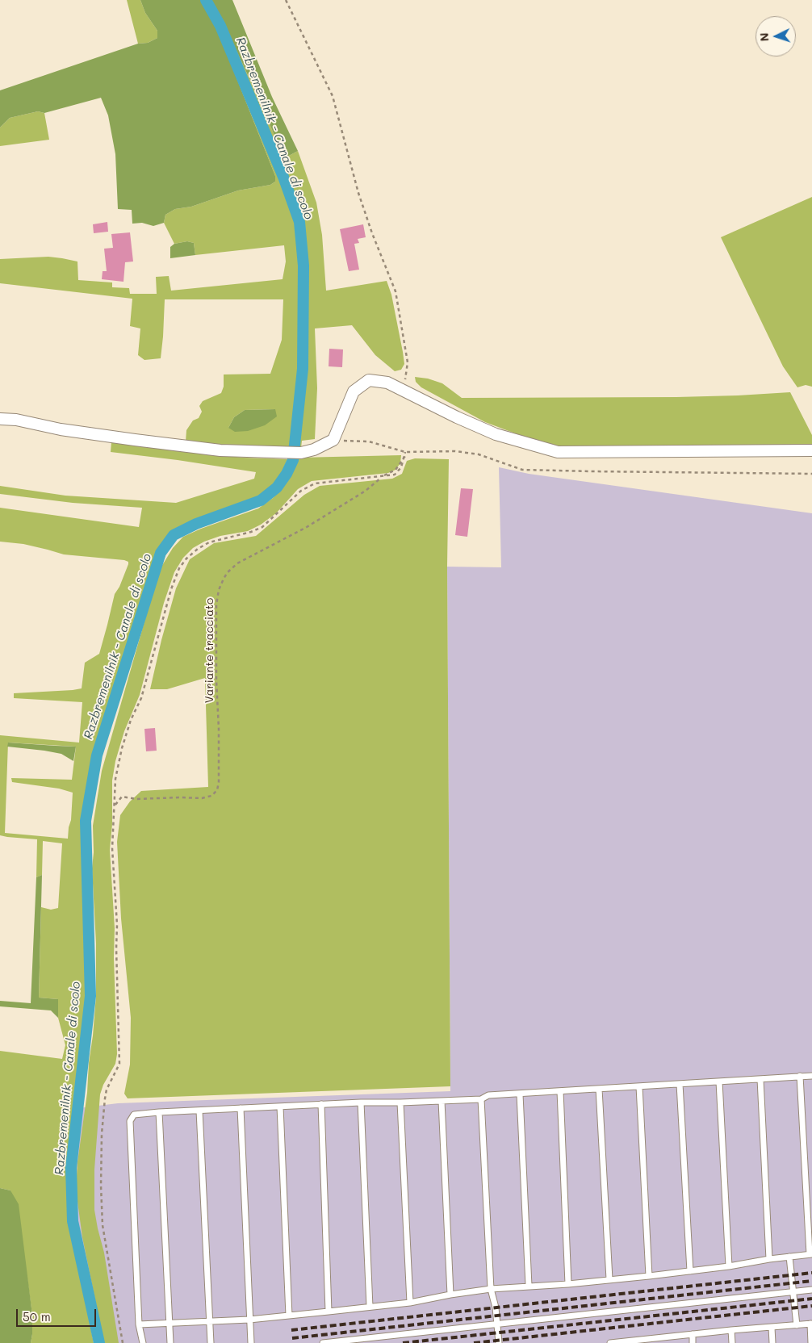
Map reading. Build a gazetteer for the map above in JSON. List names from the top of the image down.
{
  "streets": {
    "path": ["Variante tracciato"]
  },
  "water": ["Razbremenilnik - Canale di scolo"],
  "scale_bar": "50 m",
  "north": "left"
}
